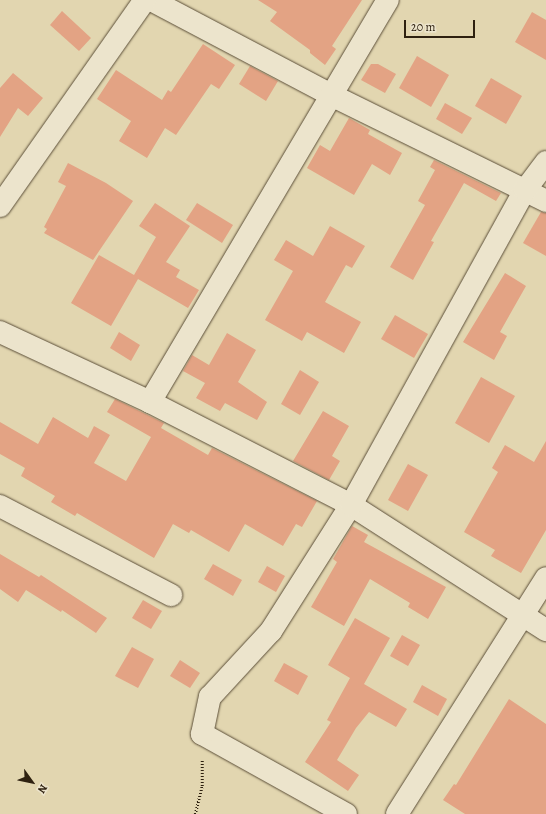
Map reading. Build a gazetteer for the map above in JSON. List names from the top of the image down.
{
  "scale_bar": "20 m",
  "north": "bottom right"
}
